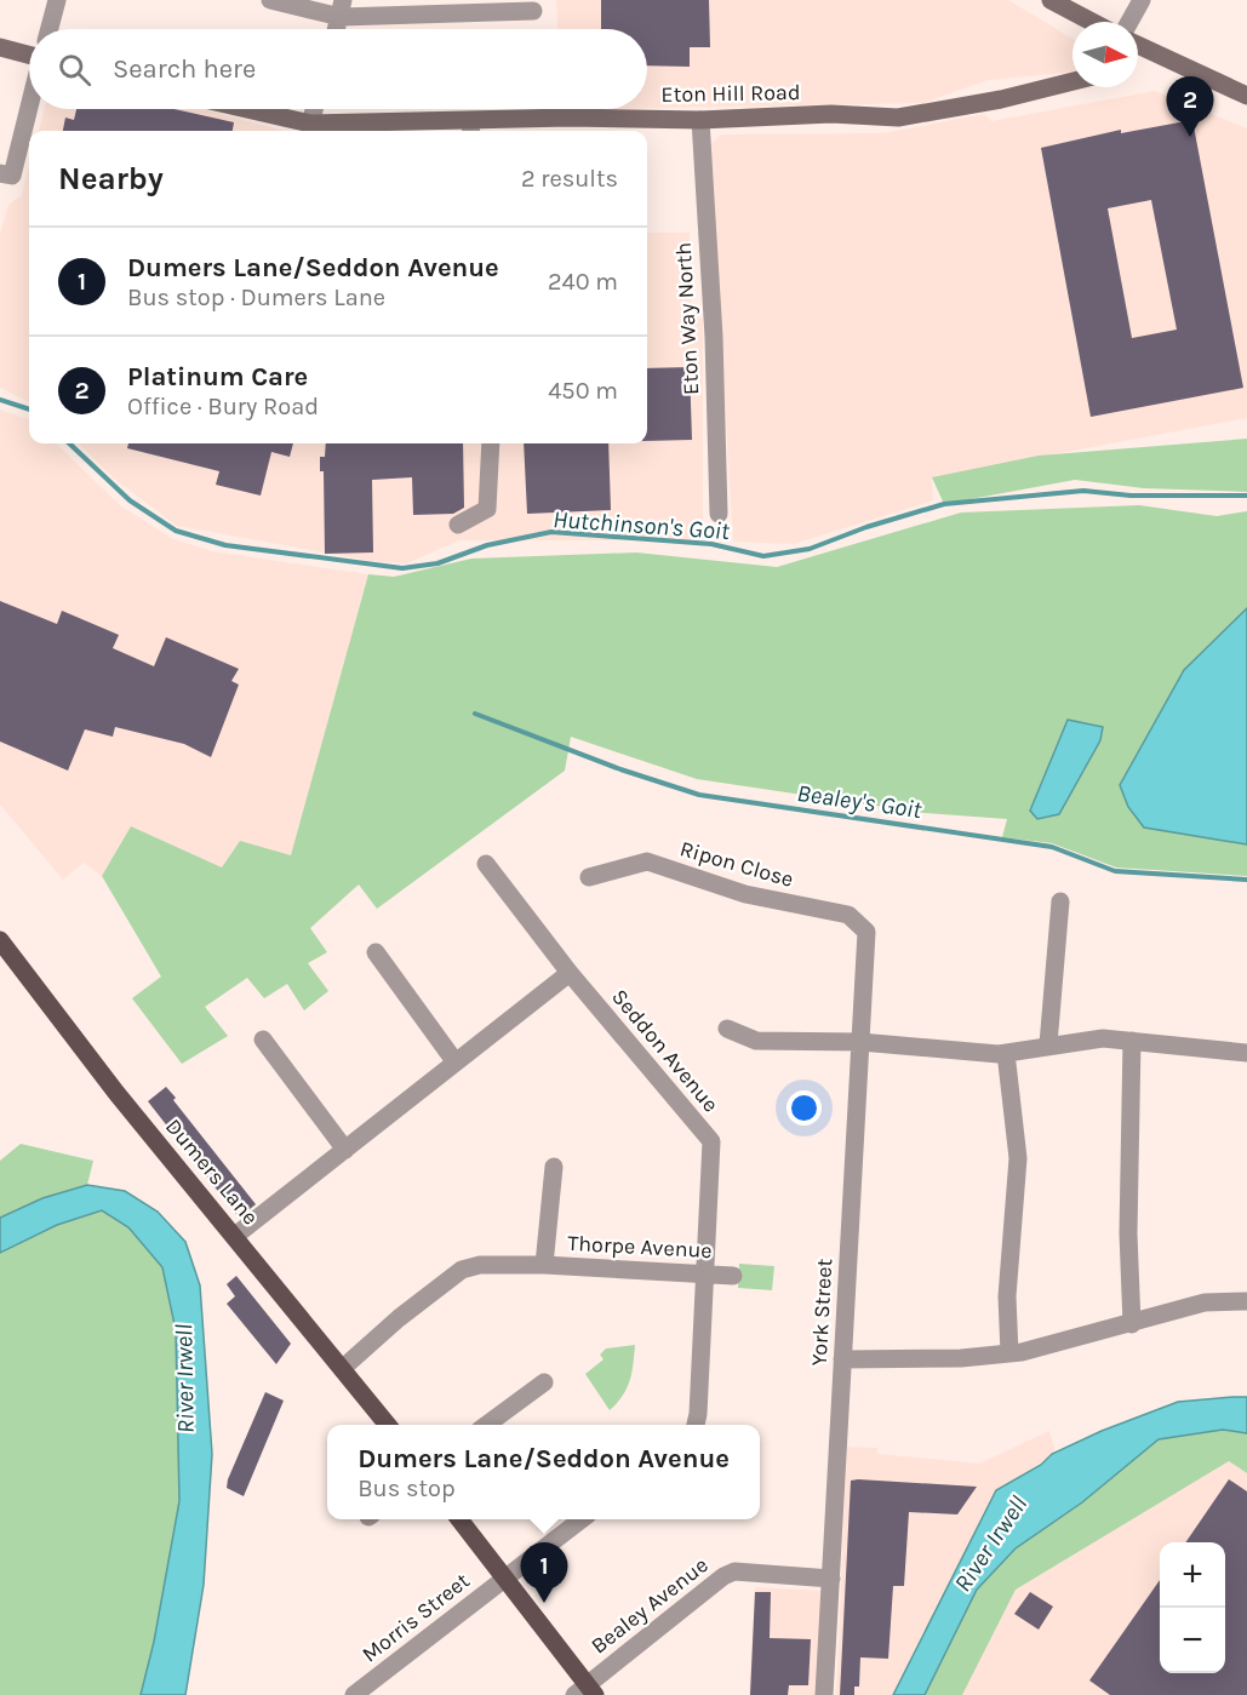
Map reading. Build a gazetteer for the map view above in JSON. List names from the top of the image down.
{
  "streets": {
    "main road": ["Dumers Lane"],
    "street": [
      "Eton Hill Road",
      "Eton Way North",
      "Ripon Close",
      "Seddon Avenue",
      "Thorpe Avenue",
      "York Street",
      "Bealey Avenue",
      "Morris Street"
    ]
  },
  "crossings": [
    ["Eton Hill Road", "Eton Way North"],
    ["Ripon Close", "York Street"],
    ["Seddon Avenue", "Thorpe Avenue"],
    ["Dumers Lane", "Thorpe Avenue"],
    ["York Street", "Bealey Avenue"]
  ],
  "water": ["Hutchinson's Goit", "Bealey's Goit", "River Irwell"],
  "north": "right",
  "page": {
    "search": "Search here",
    "pins": ["2", "1"],
    "heading": ["Nearby", "2 results"],
    "list": [
      {
        "mark": "1",
        "name": "Dumers Lane/Seddon Avenue",
        "note": "Bus stop · Dumers Lane",
        "value": "240 m"
      },
      {
        "mark": "2",
        "name": "Platinum Care",
        "note": "Office · Bury Road",
        "value": "450 m"
      }
    ],
    "popup": ["Dumers Lane/Seddon Avenue", "Bus stop"],
    "map_buttons": ["+", "−"]
  }
}
